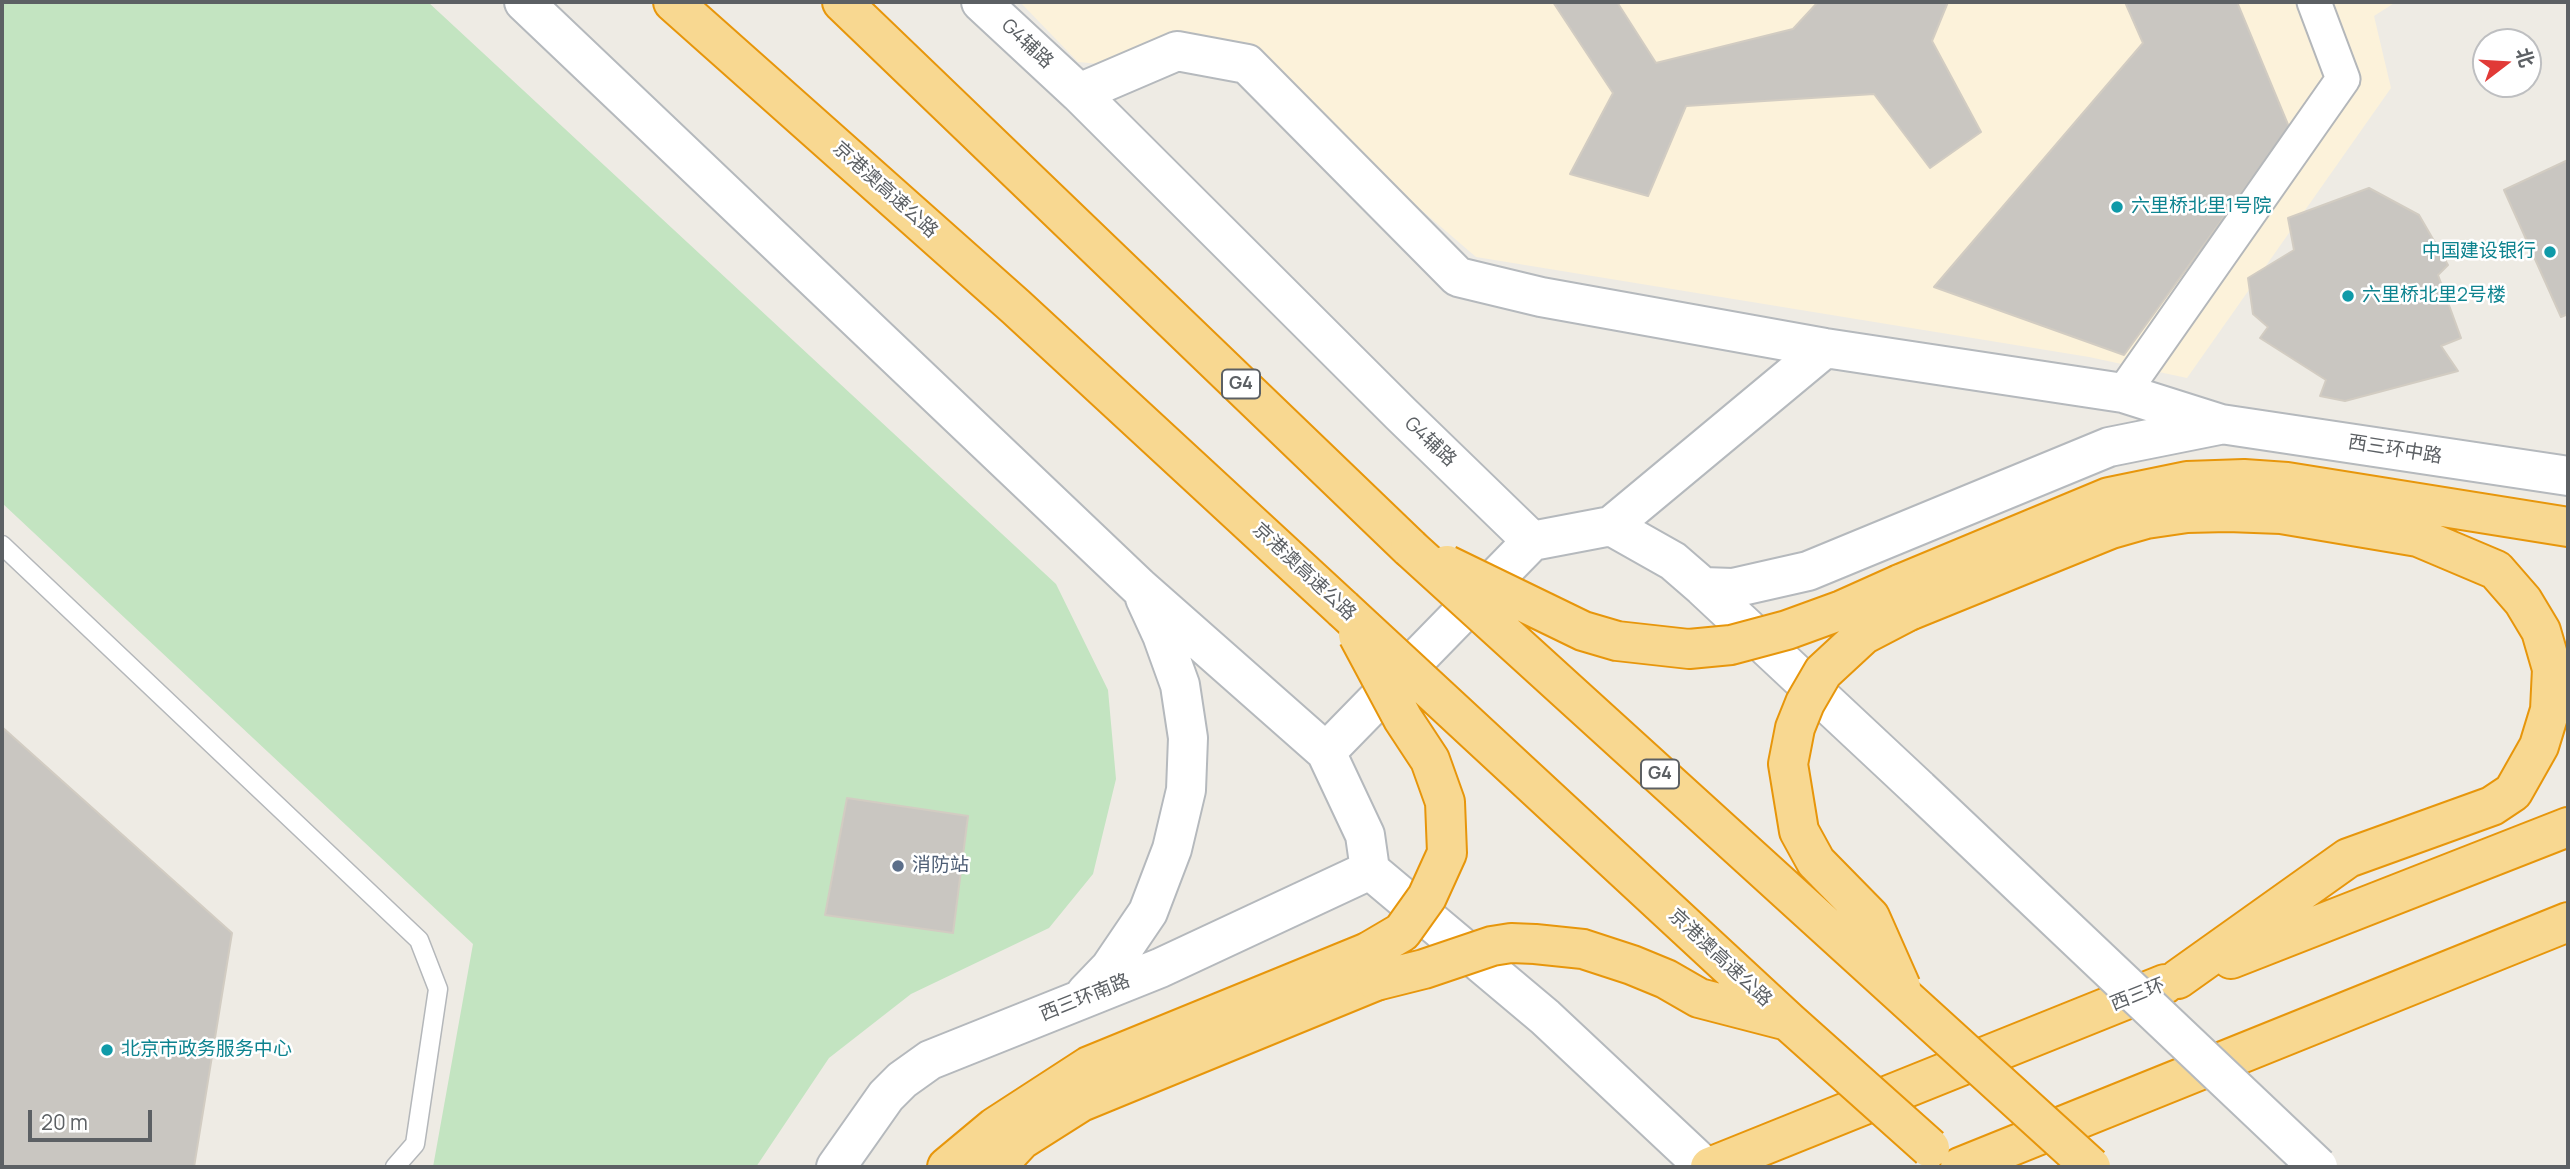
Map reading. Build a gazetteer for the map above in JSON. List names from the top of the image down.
{
  "streets": {
    "highway": ["京港澳高速公路", "G4", "西三环"],
    "street": ["G4辅路", "西三环中路", "西三环南路"]
  },
  "places": [
    "六里桥北里1号院",
    "中国建设银行",
    "六里桥北里2号楼",
    "消防站",
    "北京市政务服务中心"
  ],
  "scale_bar": "20 m",
  "north": "right"
}
